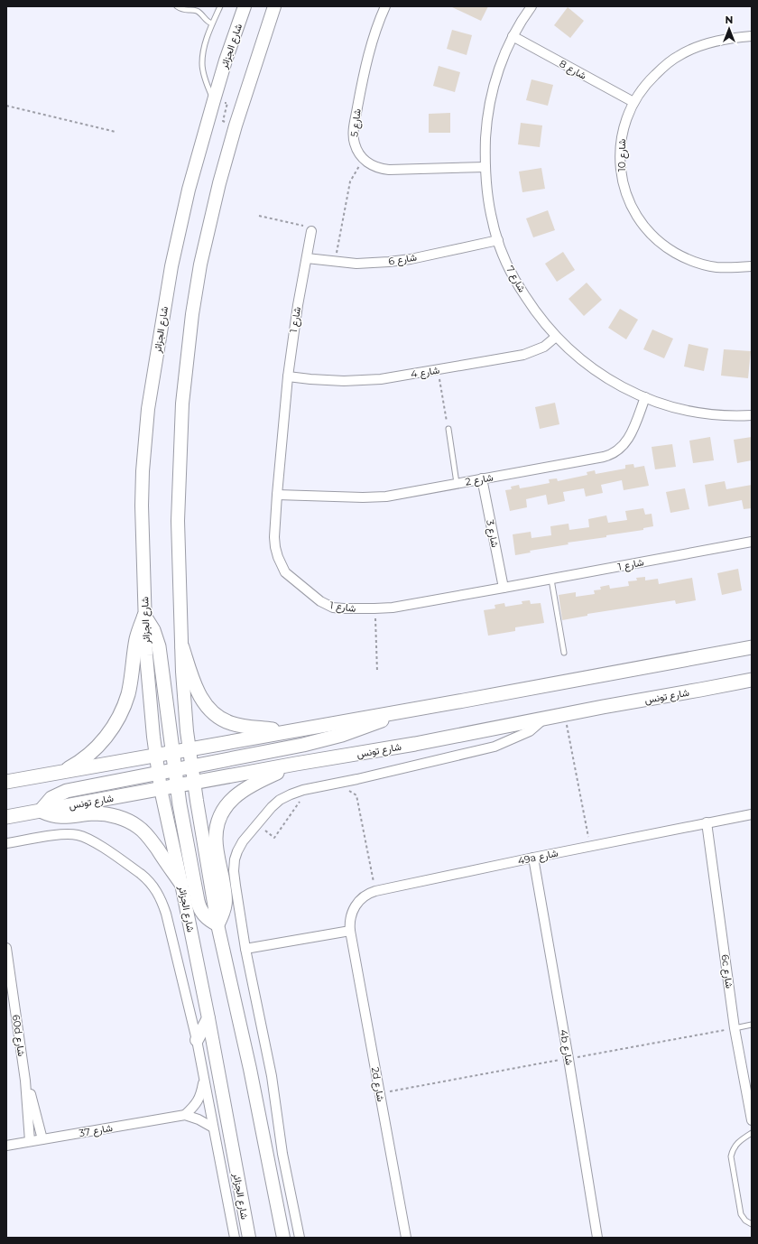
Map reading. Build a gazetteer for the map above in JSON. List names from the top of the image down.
{
  "streets": {
    "main road": ["شارع الجزائر", "شارع تونس"],
    "street": [
      "شارع 8",
      "شارع 5",
      "شارع 10",
      "شارع 6",
      "شارع 7",
      "شارع 1",
      "شارع 4",
      "شارع 2",
      "شارع 3",
      "49a شارع",
      "6c شارع",
      "60d شارع",
      "4b شارع",
      "2d شارع",
      "شارع 37"
    ]
  },
  "crossings": [
    ["شارع الجزائر", "شارع تونس"],
    ["شارع 8", "شارع 10"],
    ["شارع 8", "شارع 7"],
    ["شارع 6", "شارع 7"],
    ["شارع 6", "شارع 1"],
    ["شارع 7", "شارع 4"],
    ["شارع 7", "شارع 2"],
    ["شارع 1", "شارع 4"],
    ["شارع 1", "شارع 2"],
    ["شارع 1", "شارع 3"],
    ["شارع 2", "شارع 3"],
    ["49a شارع", "6c شارع"],
    ["49a شارع", "4b شارع"],
    ["49a شارع", "2d شارع"],
    ["60d شارع", "شارع 37"]
  ],
  "north": "top"
}
